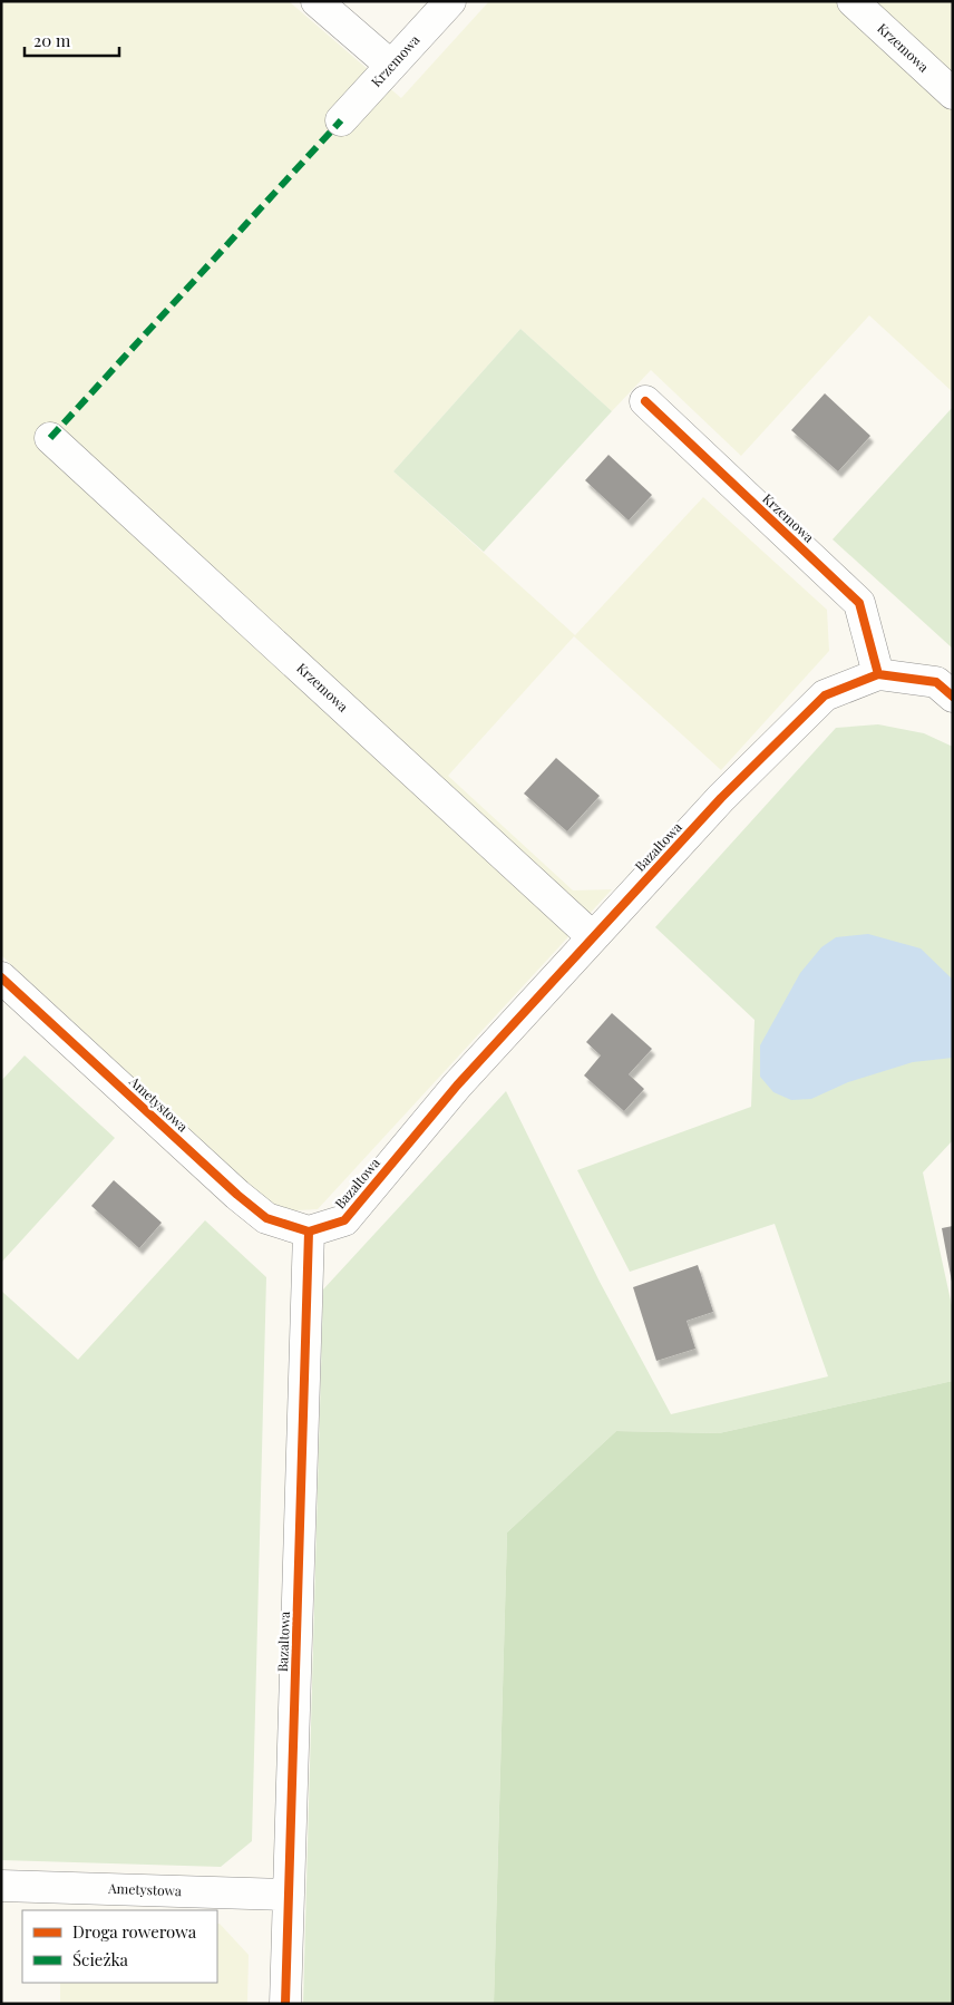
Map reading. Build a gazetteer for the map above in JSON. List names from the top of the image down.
{
  "streets": {
    "street": ["Krzemowa", "Bazaltowa", "Ametystowa"]
  },
  "crossings": [
    ["Krzemowa", "Bazaltowa"],
    ["Bazaltowa", "Ametystowa"]
  ],
  "legend": ["Droga rowerowa", "Ścieżka"],
  "scale_bar": "20 m"
}
